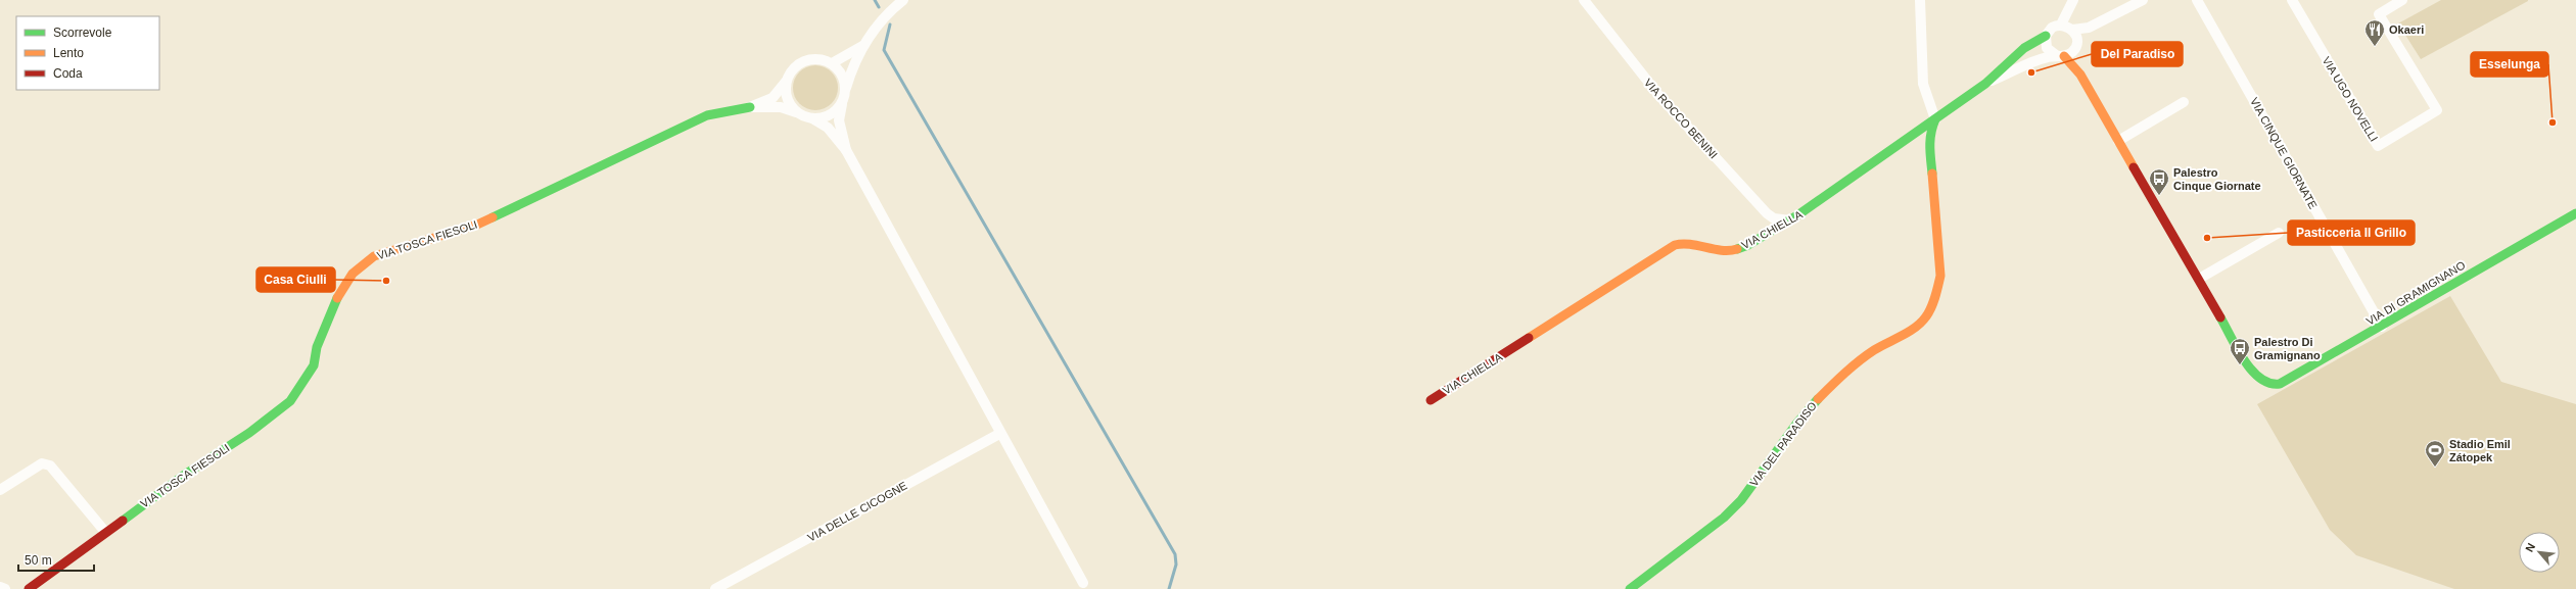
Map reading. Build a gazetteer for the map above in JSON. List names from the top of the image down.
{
  "streets": {
    "street": [
      "VIA UGO NOVELLI",
      "VIA ROCCO BENINI",
      "VIA CINQUE GIORNATE",
      "VIA CHIELLA",
      "VIA TOSCA FIESOLI",
      "VIA DI GRAMIGNANO",
      "VIA DEL PARADISO",
      "VIA DELLE CICOGNE"
    ]
  },
  "crossings": [
    ["VIA ROCCO BENINI", "VIA CHIELLA"],
    ["VIA CINQUE GIORNATE", "VIA DI GRAMIGNANO"],
    ["VIA CHIELLA", "VIA DEL PARADISO"]
  ],
  "places": {
    "restaurant": ["Okaeri"],
    "other": [
      "Del Paradiso",
      "Esselunga",
      "Pasticceria Il Grillo",
      "Casa Ciulli"
    ],
    "bus stop": ["Palestro Cinque Giornate", "Palestro Di Gramignano"],
    "sports": ["Stadio Emil Zátopek"]
  },
  "legend": ["Scorrevole", "Lento", "Coda"],
  "scale_bar": "50 m",
  "north": "top left"
}
